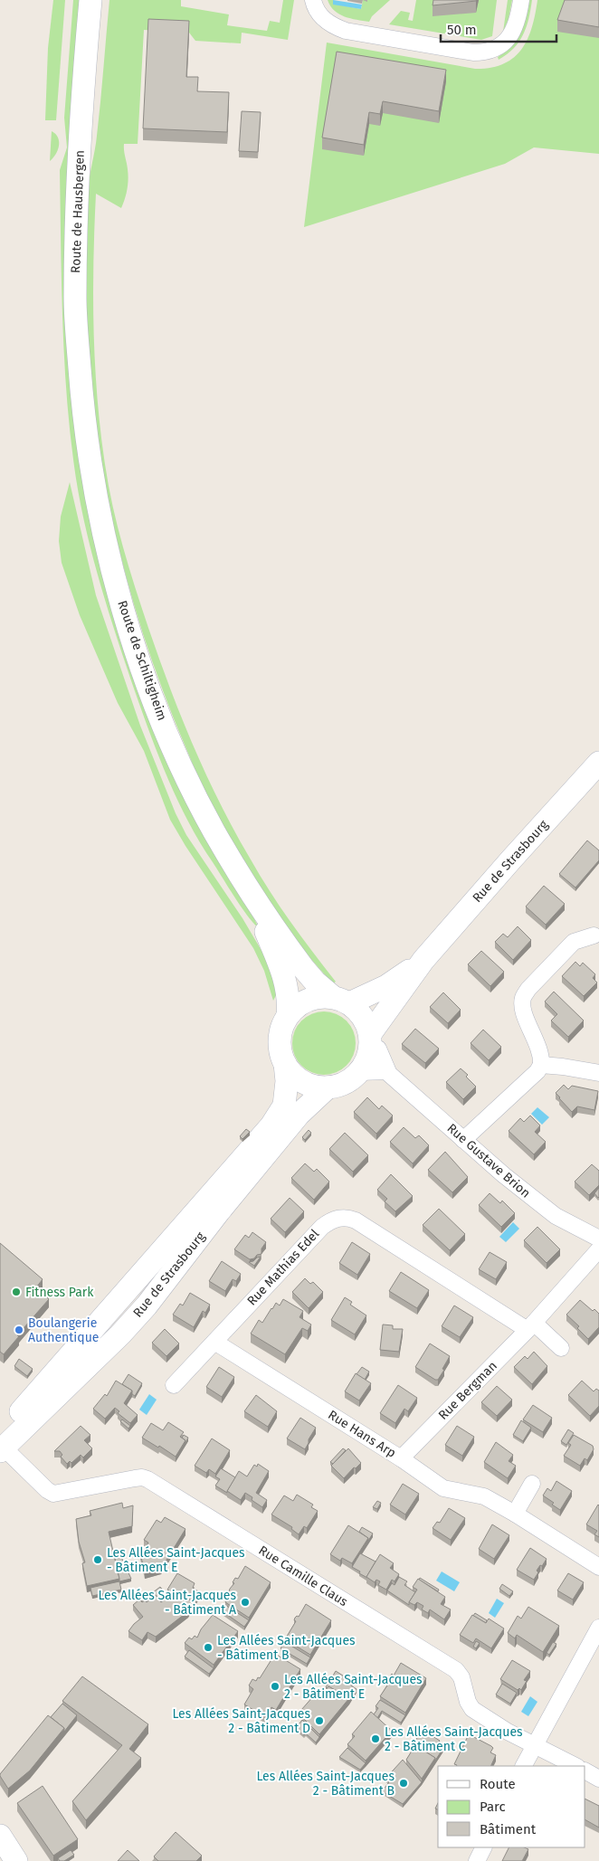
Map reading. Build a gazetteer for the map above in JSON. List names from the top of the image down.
{
  "streets": {
    "main road": ["Route de Hausbergen", "Route de Schiltigheim", "Rue de Strasbourg"],
    "street": [
      "Rue Gustave Brion",
      "Rue Mathias Edel",
      "Rue Bergman",
      "Rue Hans Arp",
      "Rue Camille Claus"
    ]
  },
  "crossings": [
    ["Route de Hausbergen", "Route de Schiltigheim"],
    ["Route de Schiltigheim", "Rue de Strasbourg"],
    ["Route de Schiltigheim", "Rue Gustave Brion"],
    ["Rue de Strasbourg", "Rue Gustave Brion"],
    ["Rue de Strasbourg", "Rue Camille Claus"],
    ["Rue Mathias Edel", "Rue Bergman"],
    ["Rue Mathias Edel", "Rue Hans Arp"],
    ["Rue Bergman", "Rue Hans Arp"]
  ],
  "places": [
    "Fitness Park",
    "Boulangerie Authentique",
    "Les Allées Saint-Jacques - Bâtiment E",
    "Les Allées Saint-Jacques - Bâtiment A",
    "Les Allées Saint-Jacques - Bâtiment B",
    "Les Allées Saint-Jacques 2 - Bâtiment E",
    "Les Allées Saint-Jacques 2 - Bâtiment D",
    "Les Allées Saint-Jacques 2 - Bâtiment C",
    "Les Allées Saint-Jacques 2 - Bâtiment B"
  ],
  "legend": ["Route", "Parc", "Bâtiment"],
  "scale_bar": "50 m"
}
